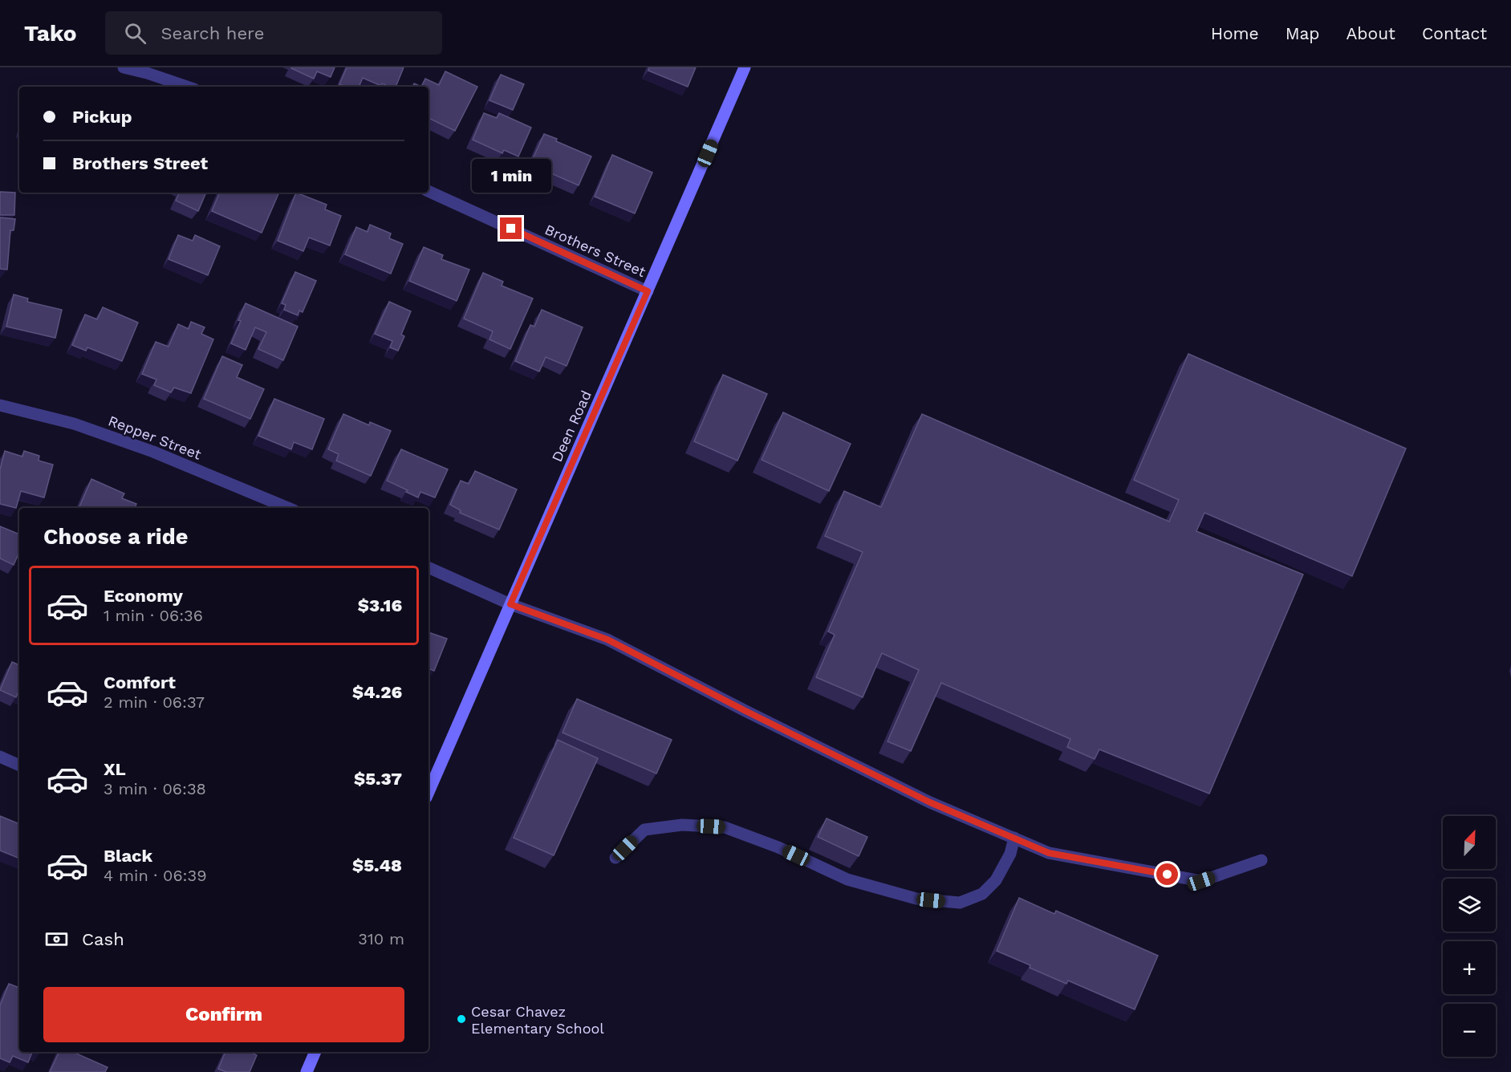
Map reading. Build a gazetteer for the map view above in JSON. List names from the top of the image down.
{
  "streets": {
    "main road": ["Deen Road"],
    "street": ["Brothers Street", "Repper Street"]
  },
  "crossings": [
    ["Brothers Street", "Deen Road"]
  ],
  "places": ["Cesar Chavez Elementary School"],
  "north": "top right",
  "page": {
    "header": "Tako",
    "search": "Search here",
    "nav": [
      "Home",
      "Map",
      "About",
      "Contact"
    ],
    "banner": ["Pickup", "Brothers Street"],
    "bubble": "1 min",
    "heading": "Choose a ride",
    "list": [
      {
        "name": "Economy",
        "note": "1 min · 06:36",
        "value": "$3.16"
      },
      {
        "name": "Comfort",
        "note": "2 min · 06:37",
        "value": "$4.26"
      },
      {
        "name": "XL",
        "note": "3 min · 06:38",
        "value": "$5.37"
      },
      {
        "name": "Black",
        "note": "4 min · 06:39",
        "value": "$5.48"
      }
    ],
    "map_buttons": ["+", "−"],
    "pay": ["Cash", "310 m"],
    "buttons": "Confirm"
  }
}
